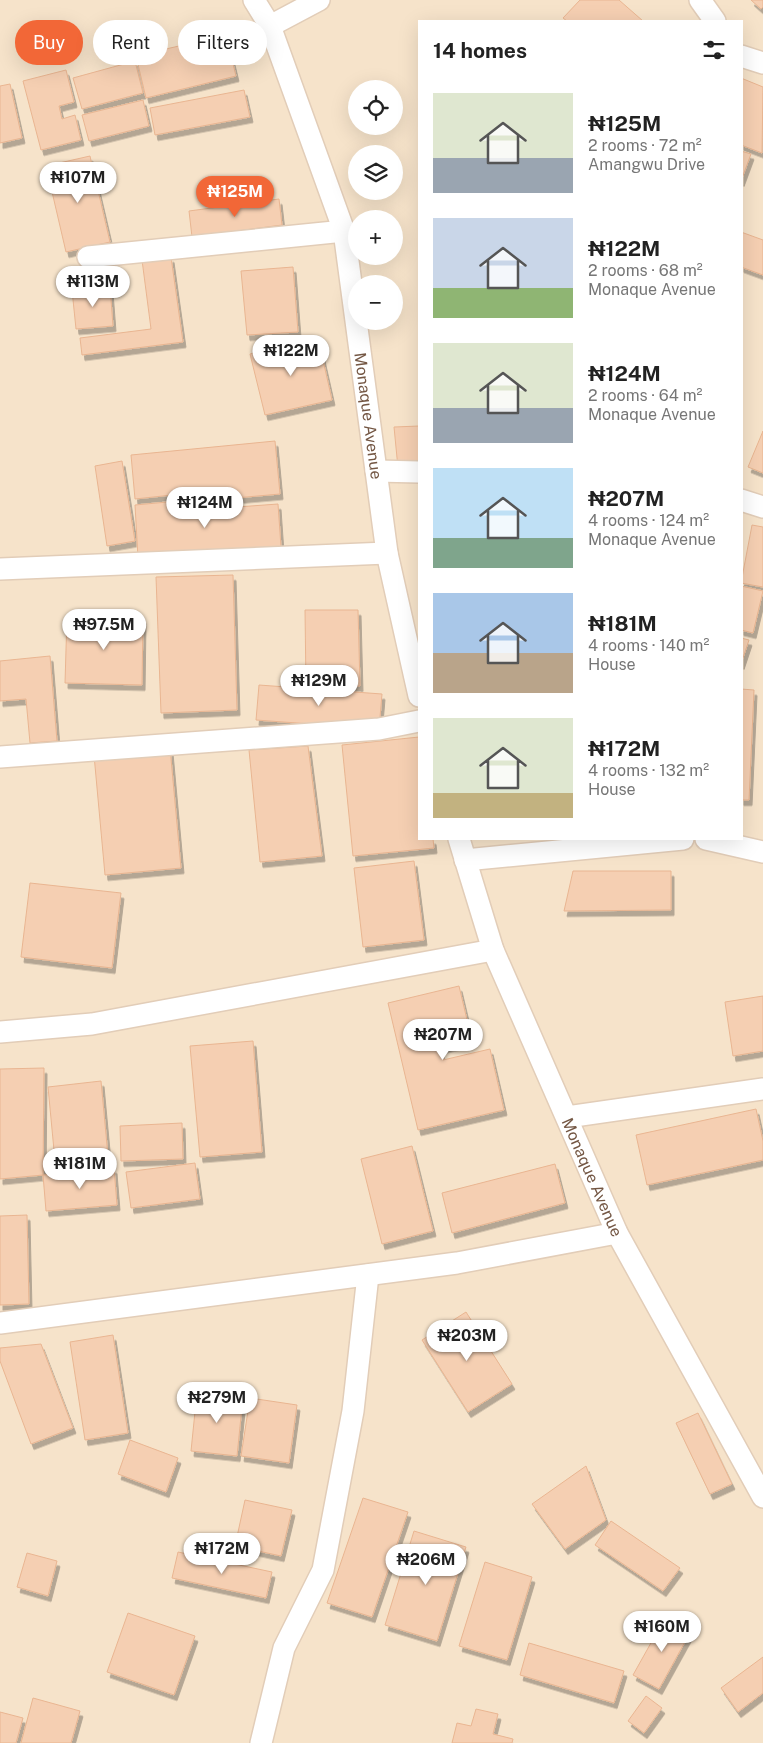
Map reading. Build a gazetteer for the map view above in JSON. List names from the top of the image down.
{
  "streets": {
    "street": ["Monaque Avenue"]
  },
  "page": {
    "chip": ["Buy", "Rent", "Filters"],
    "heading": "14 homes",
    "map_buttons": ["+", "−"],
    "list": [
      {
        "name": "₦125M",
        "note": "2 rooms · 72 m² · Amangwu Drive"
      },
      {
        "name": "₦122M",
        "note": "2 rooms · 68 m² · Monaque Avenue"
      },
      {
        "name": "₦124M",
        "note": "2 rooms · 64 m² · Monaque Avenue"
      },
      {
        "name": "₦207M",
        "note": "4 rooms · 124 m² · Monaque Avenue"
      },
      {
        "name": "₦181M",
        "note": "4 rooms · 140 m² · House"
      },
      {
        "name": "₦172M",
        "note": "4 rooms · 132 m² · House"
      }
    ],
    "price": [
      "₦107M",
      "₦125M",
      "₦113M",
      "₦122M",
      "₦124M",
      "₦97.5M",
      "₦129M",
      "₦207M",
      "₦181M",
      "₦203M",
      "₦279M",
      "₦172M",
      "₦206M",
      "₦160M"
    ]
  }
}
